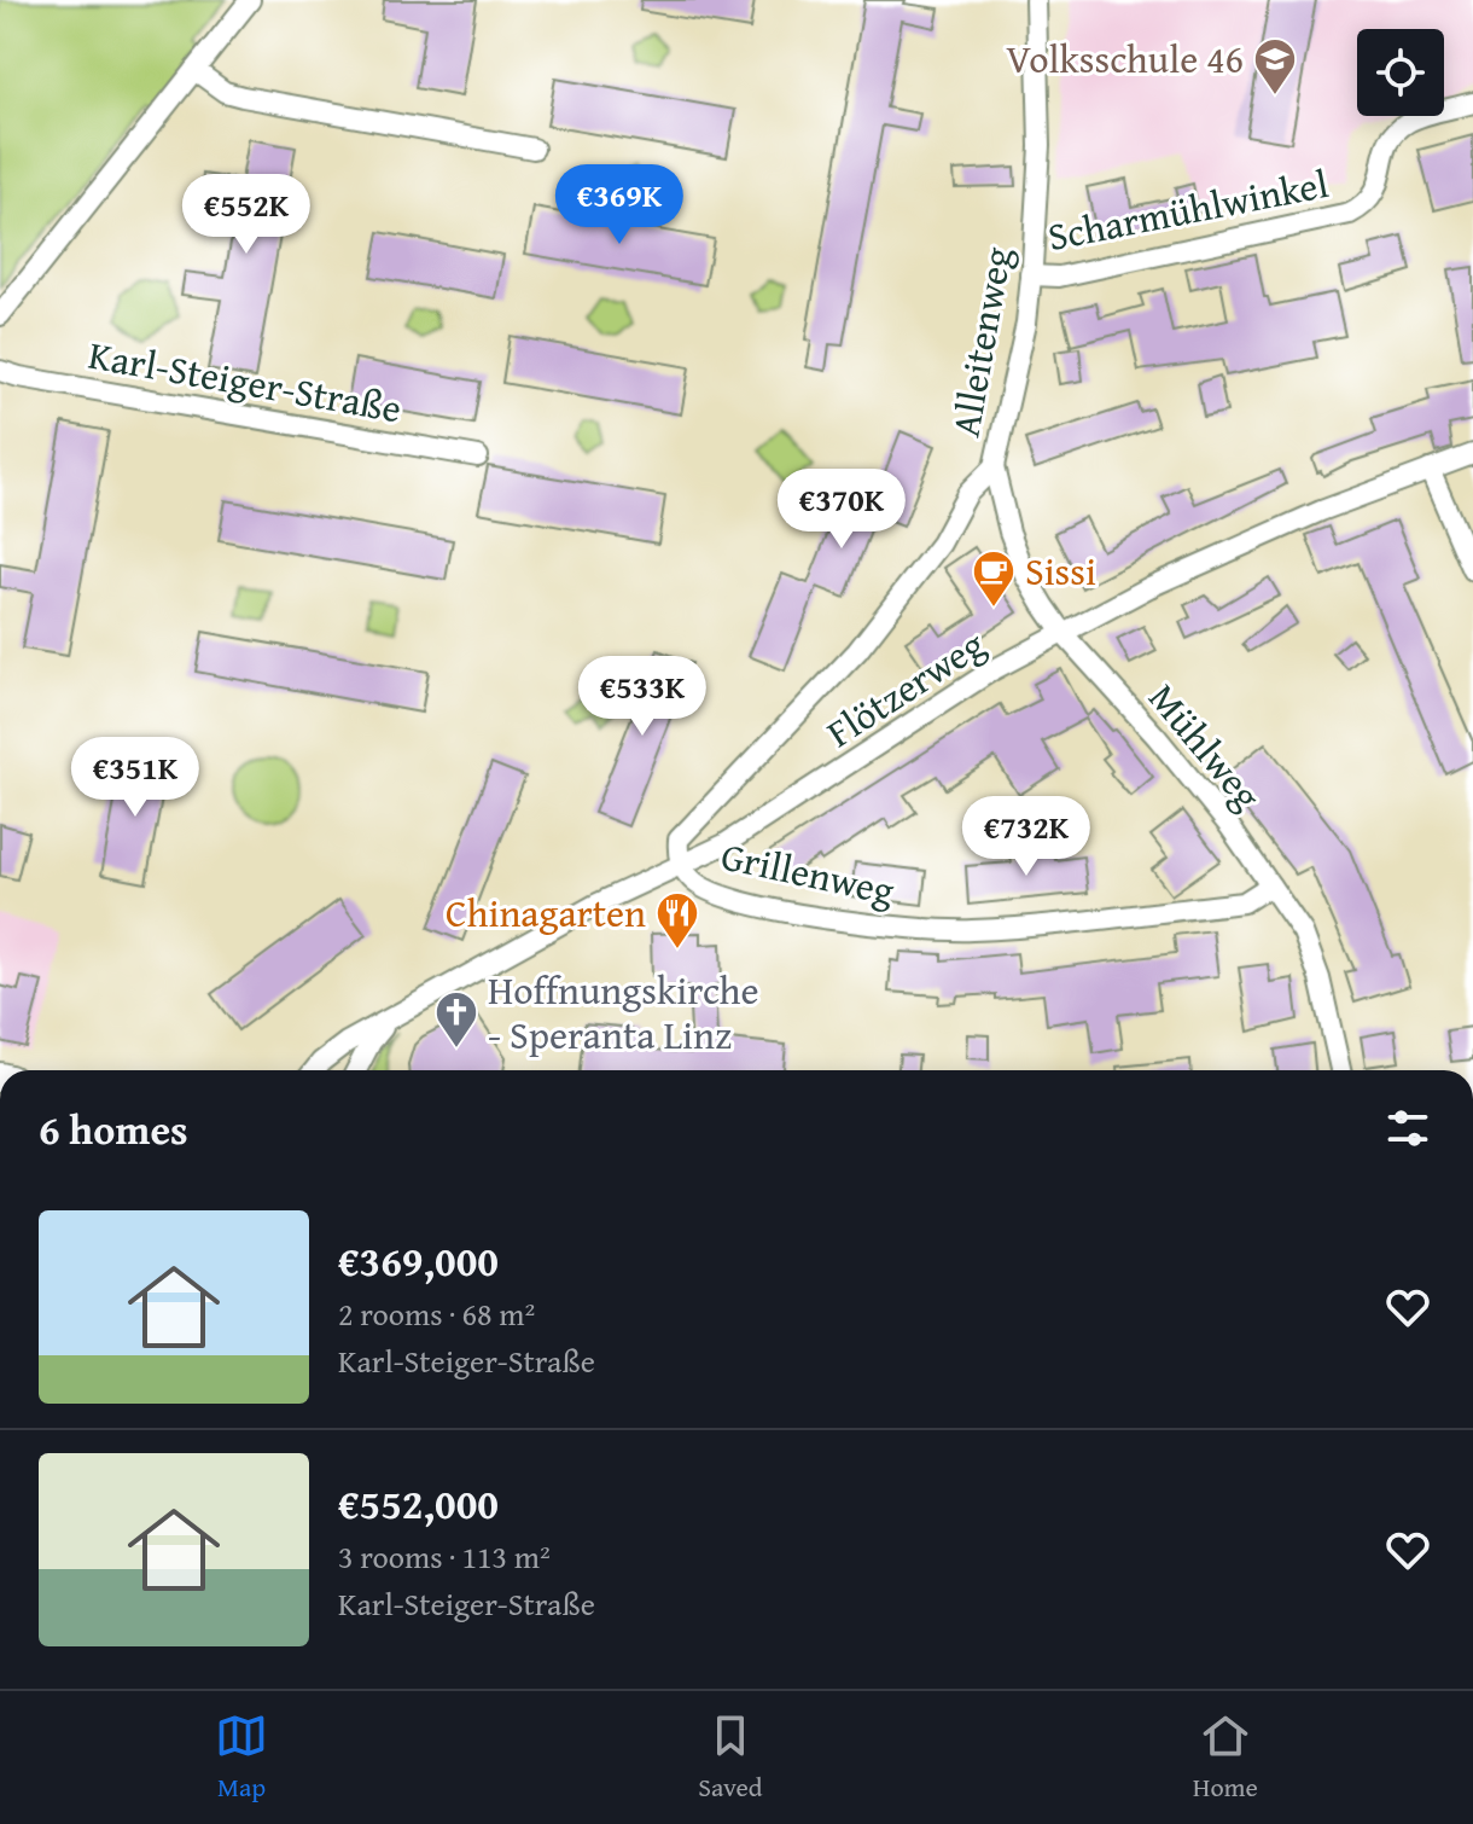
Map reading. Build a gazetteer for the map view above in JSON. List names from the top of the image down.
{
  "streets": {
    "street": [
      "Scharmühlwinkel",
      "Alleitenweg",
      "Karl-Steiger-Straße",
      "Flötzerweg",
      "Mühlweg",
      "Grillenweg"
    ]
  },
  "crossings": [
    ["Scharmühlwinkel", "Alleitenweg"],
    ["Alleitenweg", "Flötzerweg"],
    ["Alleitenweg", "Mühlweg"],
    ["Alleitenweg", "Grillenweg"],
    ["Flötzerweg", "Mühlweg"],
    ["Flötzerweg", "Grillenweg"],
    ["Mühlweg", "Grillenweg"]
  ],
  "places": {
    "school or university": ["Volksschule 46"],
    "cafe": ["Sissi"],
    "restaurant": ["Chinagarten"],
    "church": ["Hoffnungskirche - Speranta Linz"]
  },
  "page": {
    "price": [
      "€369K",
      "€552K",
      "€370K",
      "€533K",
      "€351K",
      "€732K"
    ],
    "heading": "6 homes",
    "list": [
      {
        "name": "€369,000",
        "note": "2 rooms · 68 m² · Karl-Steiger-Straße"
      },
      {
        "name": "€552,000",
        "note": "3 rooms · 113 m² · Karl-Steiger-Straße"
      }
    ],
    "tabs": ["Map", "Saved", "Home"]
  }
}
